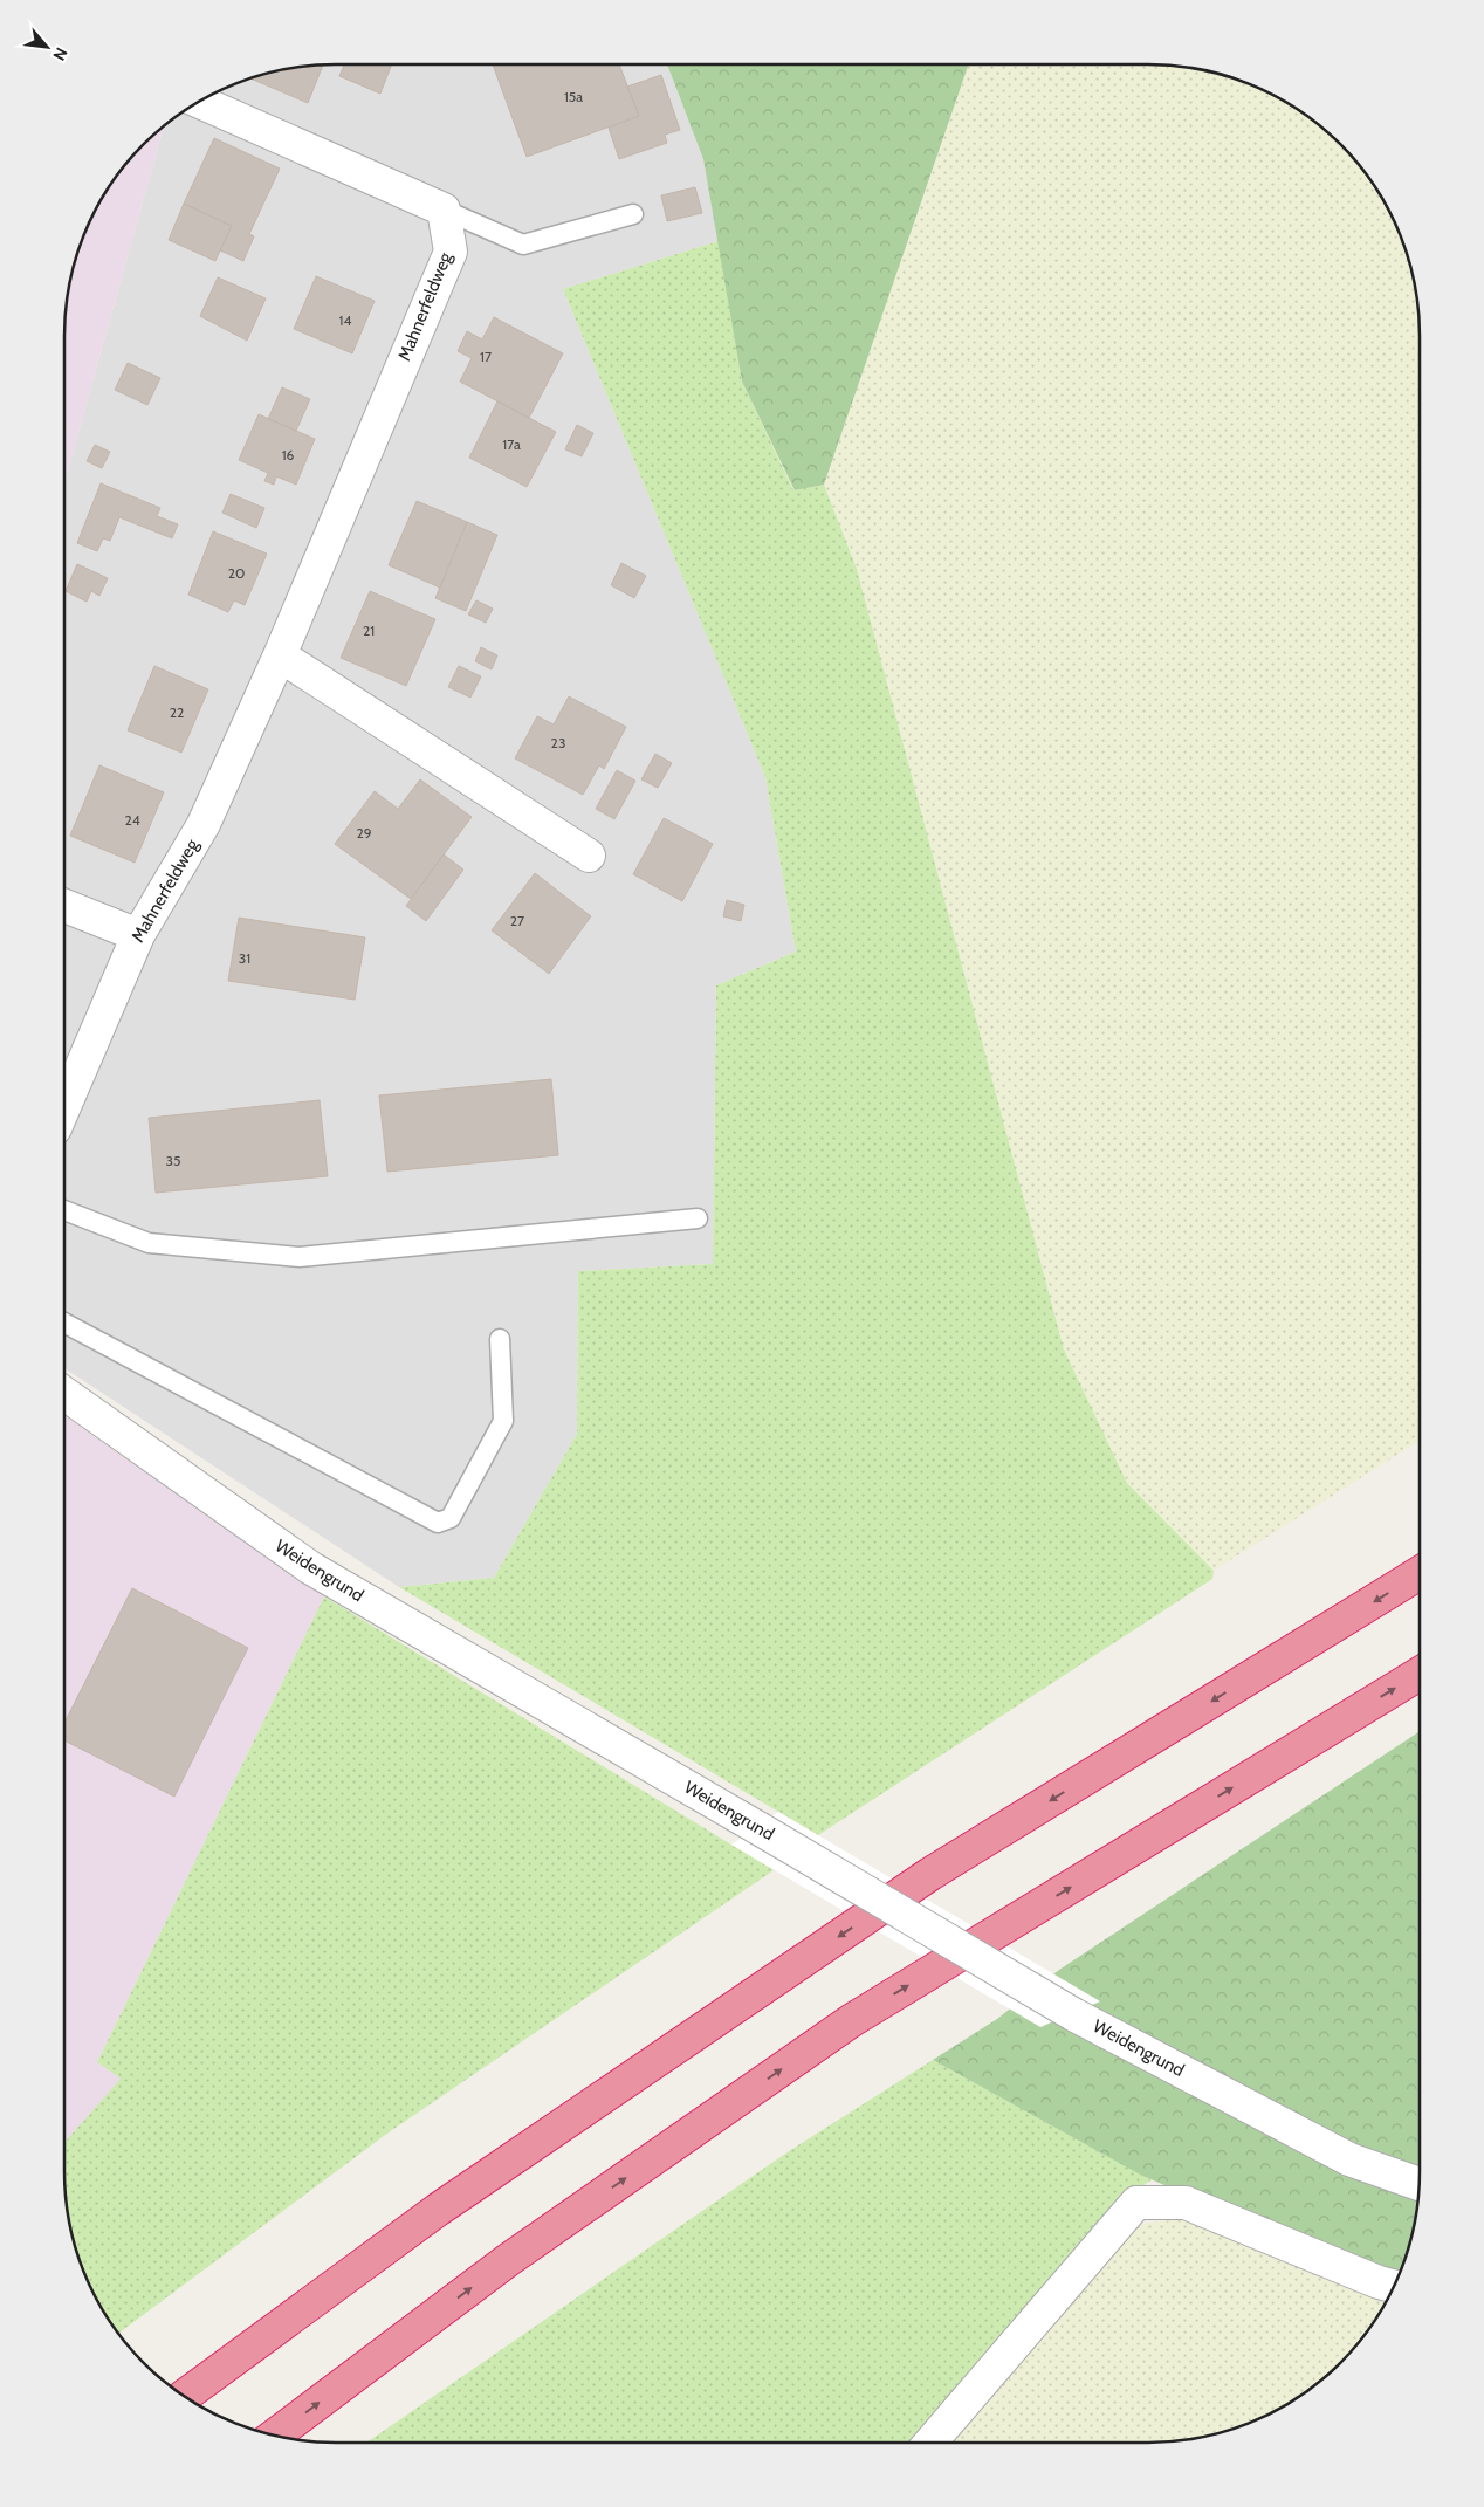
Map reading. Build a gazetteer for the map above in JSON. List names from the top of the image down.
{
  "streets": {
    "street": ["Mahnerfeldweg", "Weidengrund"]
  },
  "house_numbers": [
    "15a",
    "14",
    "17",
    "17a",
    "16",
    "20",
    "21",
    "22",
    "23",
    "24",
    "29",
    "27",
    "31",
    "35"
  ],
  "north": "bottom right"
}
